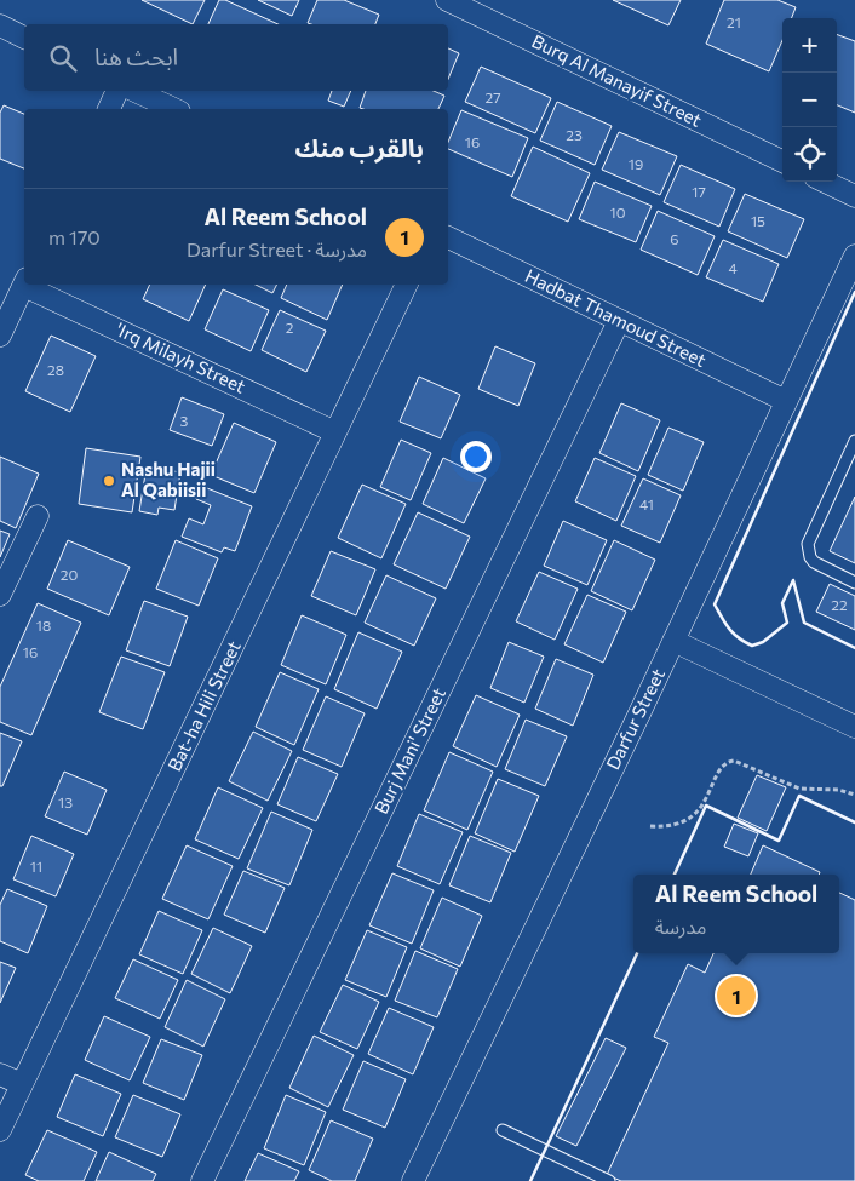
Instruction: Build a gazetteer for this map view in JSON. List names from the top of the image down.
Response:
{
  "streets": {
    "street": [
      "Burq Al Manayif Street",
      "Hadbat Thamoud Street",
      "'Irq Milayh Street",
      "Bat-ha Hili Street",
      "Darfur Street",
      "Burj Mani' Street"
    ]
  },
  "crossings": [
    ["Hadbat Thamoud Street", "Darfur Street"],
    ["Hadbat Thamoud Street", "Burj Mani' Street"],
    ["'Irq Milayh Street", "Bat-ha Hili Street"]
  ],
  "places": ["Nashu Hajii Al Qabiisii"],
  "house_numbers": [
    "21",
    "27",
    "23",
    "16",
    "19",
    "17",
    "10",
    "15",
    "6",
    "4",
    "2",
    "28",
    "3",
    "41",
    "20",
    "22",
    "18",
    "16",
    "13",
    "11"
  ],
  "page": {
    "map_buttons": ["+", "−"],
    "search": "ابحث هنا",
    "heading": "بالقرب منك",
    "list": [
      {
        "mark": "1",
        "name": "Al Reem School",
        "note": "مدرسة · Darfur Street",
        "value": "170 m"
      }
    ],
    "popup": ["Al Reem School", "مدرسة"],
    "pins": "1"
  }
}
